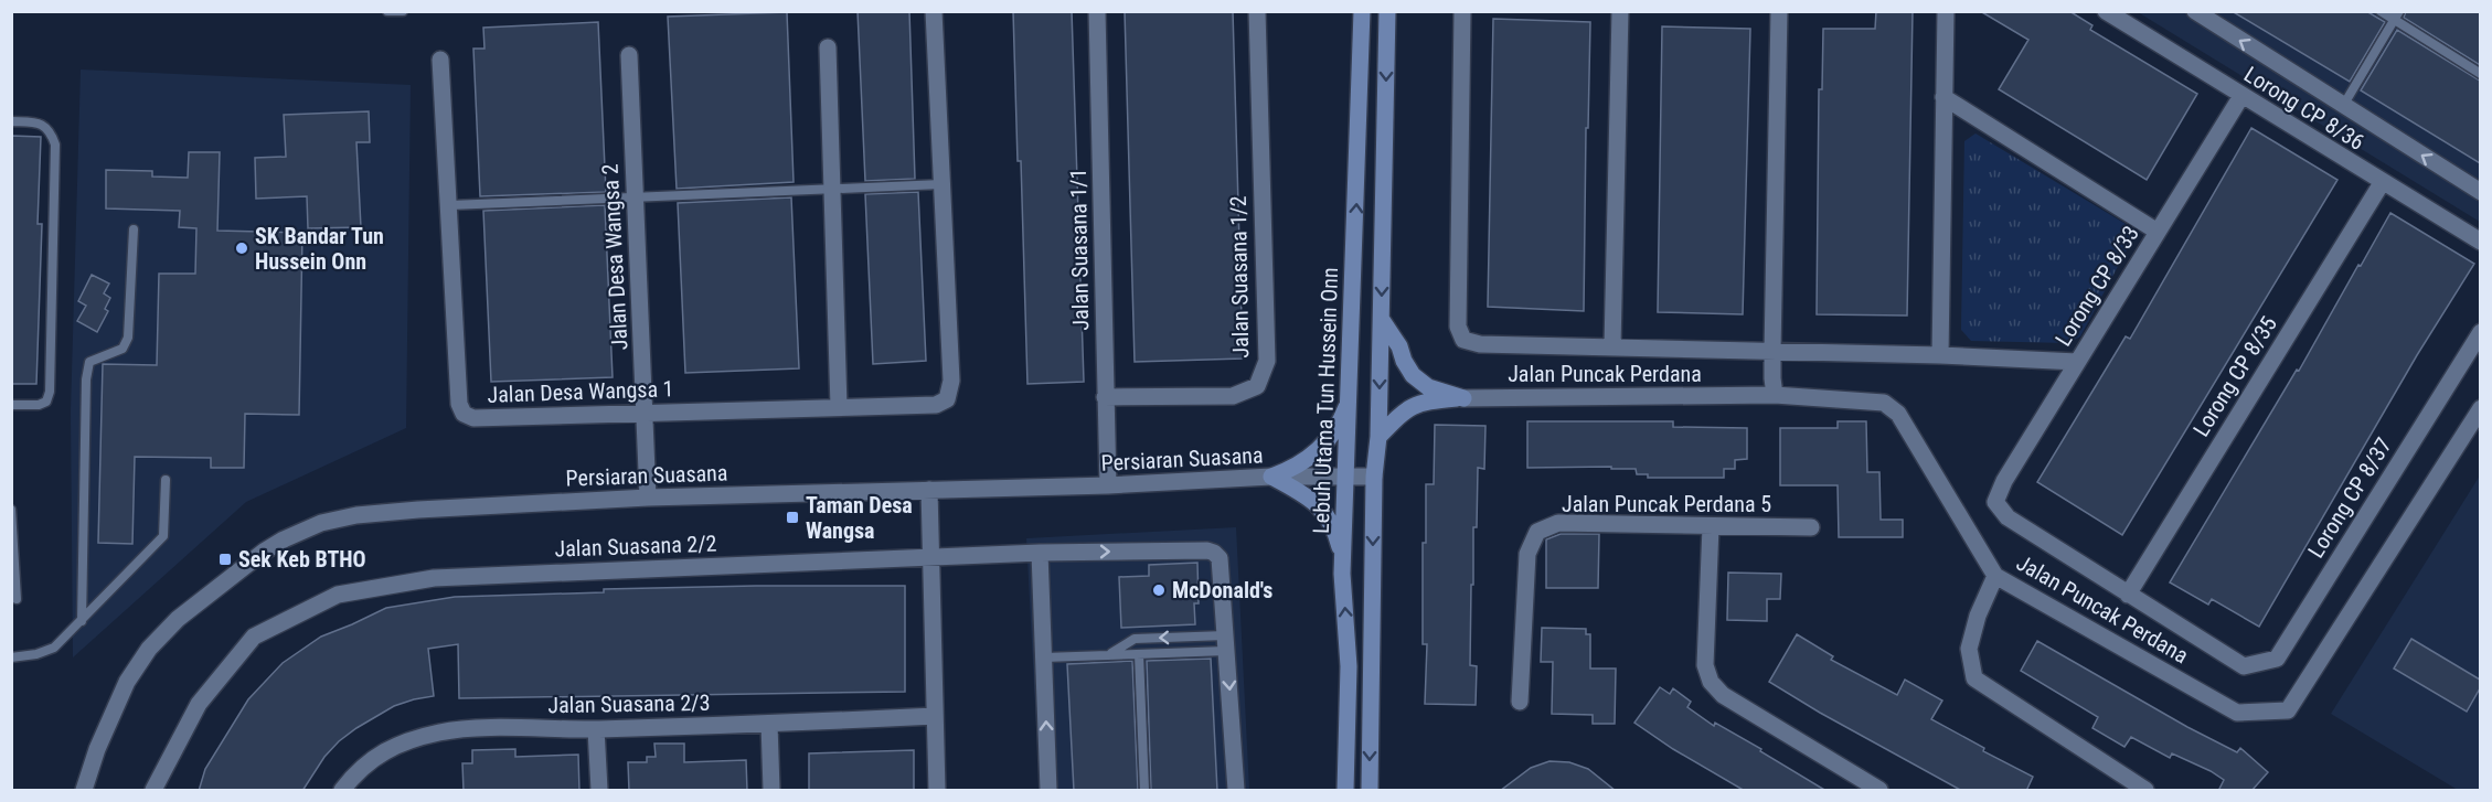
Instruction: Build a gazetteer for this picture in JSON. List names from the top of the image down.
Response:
{
  "streets": {
    "main road": ["Lebuh Utama Tun Hussein Onn"],
    "street": [
      "Lorong CP 8/36",
      "Jalan Suasana 1/1",
      "Jalan Desa Wangsa 2",
      "Jalan Suasana 1/2",
      "Lorong CP 8/33",
      "Jalan Puncak Perdana",
      "Lorong CP 8/35",
      "Jalan Desa Wangsa 1",
      "Persiaran Suasana",
      "Lorong CP 8/37",
      "Jalan Puncak Perdana 5",
      "Jalan Suasana 2/2",
      "Jalan Suasana 2/3"
    ]
  },
  "crossings": [
    ["Lorong CP 8/36", "Lorong CP 8/33"],
    ["Lorong CP 8/36", "Lorong CP 8/35"],
    ["Jalan Suasana 1/1", "Jalan Suasana 1/2"],
    ["Jalan Suasana 1/1", "Persiaran Suasana"],
    ["Jalan Desa Wangsa 2", "Jalan Desa Wangsa 1"],
    ["Jalan Desa Wangsa 2", "Persiaran Suasana"],
    ["Lorong CP 8/33", "Lorong CP 8/35"],
    ["Lorong CP 8/33", "Lorong CP 8/37"],
    ["Lorong CP 8/35", "Lorong CP 8/37"],
    ["Lebuh Utama Tun Hussein Onn", "Persiaran Suasana"]
  ],
  "places": {
    "other": ["SK Bandar Tun Hussein Onn", "McDonald's"],
    "transit": ["Taman Desa Wangsa", "Sek Keb BTHO"]
  }
}
